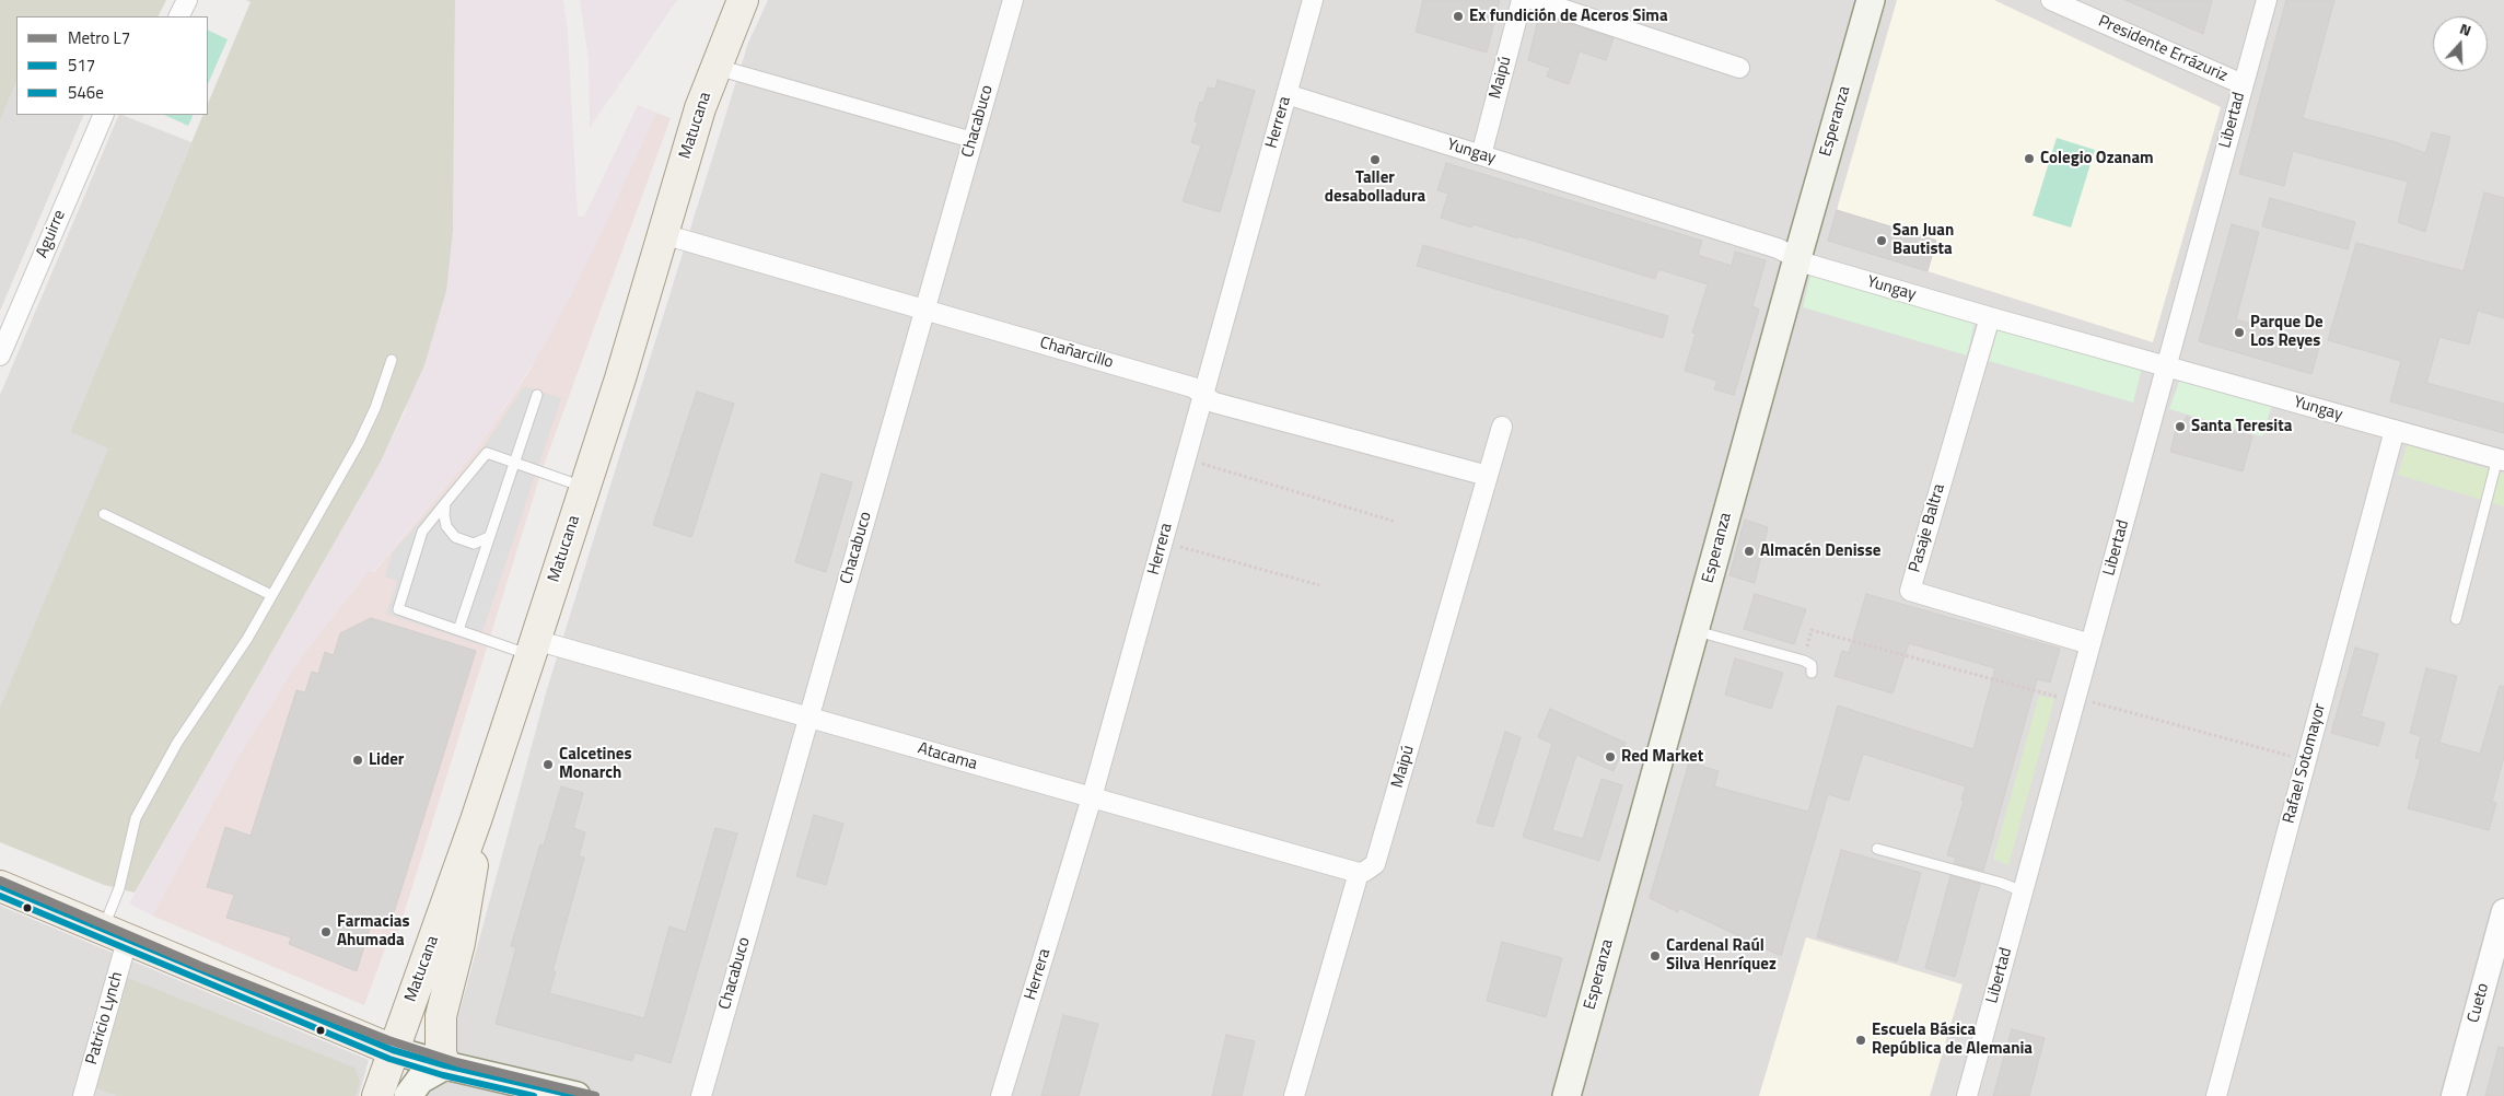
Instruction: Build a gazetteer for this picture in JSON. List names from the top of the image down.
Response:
{
  "streets": {
    "main road": ["Esperanza", "Matucana"],
    "street": [
      "Presidente Errázuriz",
      "Maipú",
      "Libertad",
      "Chacabuco",
      "Herrera",
      "Yungay",
      "Aguirre",
      "Chañarcillo",
      "Pasaje Baltra",
      "Atacama",
      "Rafael Sotomayor",
      "Cueto",
      "Patricio Lynch"
    ]
  },
  "crossings": [
    ["Presidente Errázuriz", "Libertad"],
    ["Maipú", "Yungay"],
    ["Maipú", "Chañarcillo"],
    ["Maipú", "Atacama"],
    ["Libertad", "Yungay"],
    ["Libertad", "Pasaje Baltra"],
    ["Chacabuco", "Chañarcillo"],
    ["Chacabuco", "Atacama"],
    ["Esperanza", "Yungay"],
    ["Herrera", "Yungay"],
    ["Herrera", "Chañarcillo"],
    ["Herrera", "Atacama"],
    ["Matucana", "Chañarcillo"],
    ["Matucana", "Atacama"],
    ["Yungay", "Pasaje Baltra"],
    ["Yungay", "Rafael Sotomayor"]
  ],
  "places": [
    "Ex fundición de Aceros Sima",
    "Colegio Ozanam",
    "Taller desabolladura",
    "San Juan Bautista",
    "Parque De Los Reyes",
    "Santa Teresita",
    "Almacén Denisse",
    "Red Market",
    "Lider",
    "Calcetines Monarch",
    "Farmacias Ahumada",
    "Cardenal Raúl Silva Henríquez",
    "Escuela Básica República de Alemania"
  ],
  "lines": ["metro line L7", "transit line 517", "transit line 546e"],
  "legend": ["Metro L7", "517", "546e"],
  "north": "top"
}
